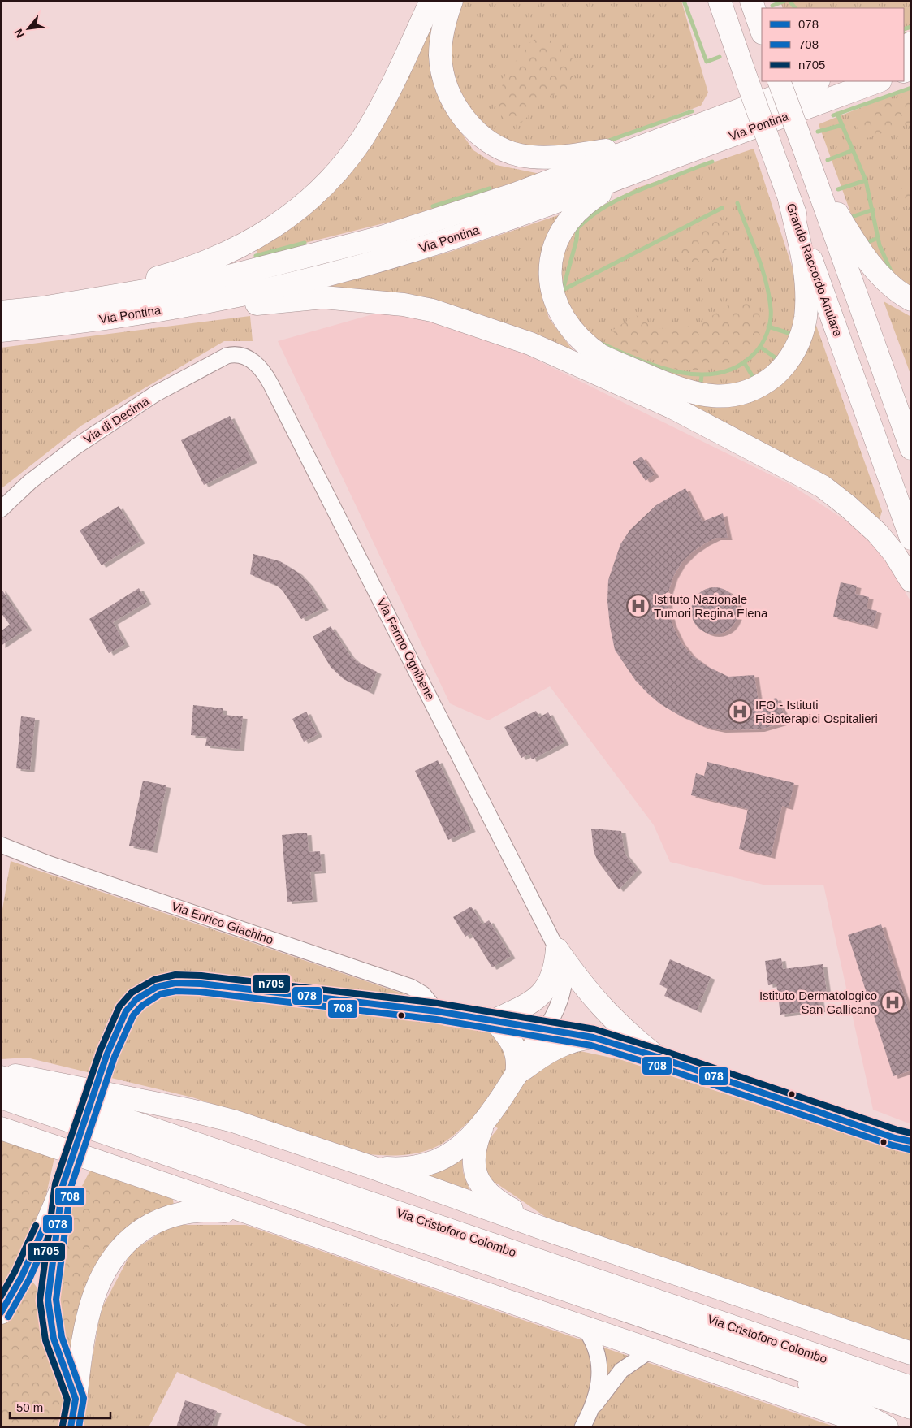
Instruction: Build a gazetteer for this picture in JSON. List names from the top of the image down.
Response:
{
  "streets": {
    "main road": ["Via Pontina", "Grande Raccordo Anulare", "Via Cristoforo Colombo"],
    "street": ["Via di Decima", "Via Fermo Ognibene", "Via Enrico Giachino"]
  },
  "crossings": [
    ["Via di Decima", "Via Fermo Ognibene"]
  ],
  "places": {
    "hospital": ["Istituto Nazionale Tumori Regina Elena", "IFO - Istituti Fisioterapici Ospitalieri", "Istituto Dermatologico San Gallicano"]
  },
  "lines": ["transit line n705", "transit line 078", "transit line 708"],
  "legend": ["078", "708", "n705"],
  "scale_bar": "50 m",
  "north": "bottom left"
}
